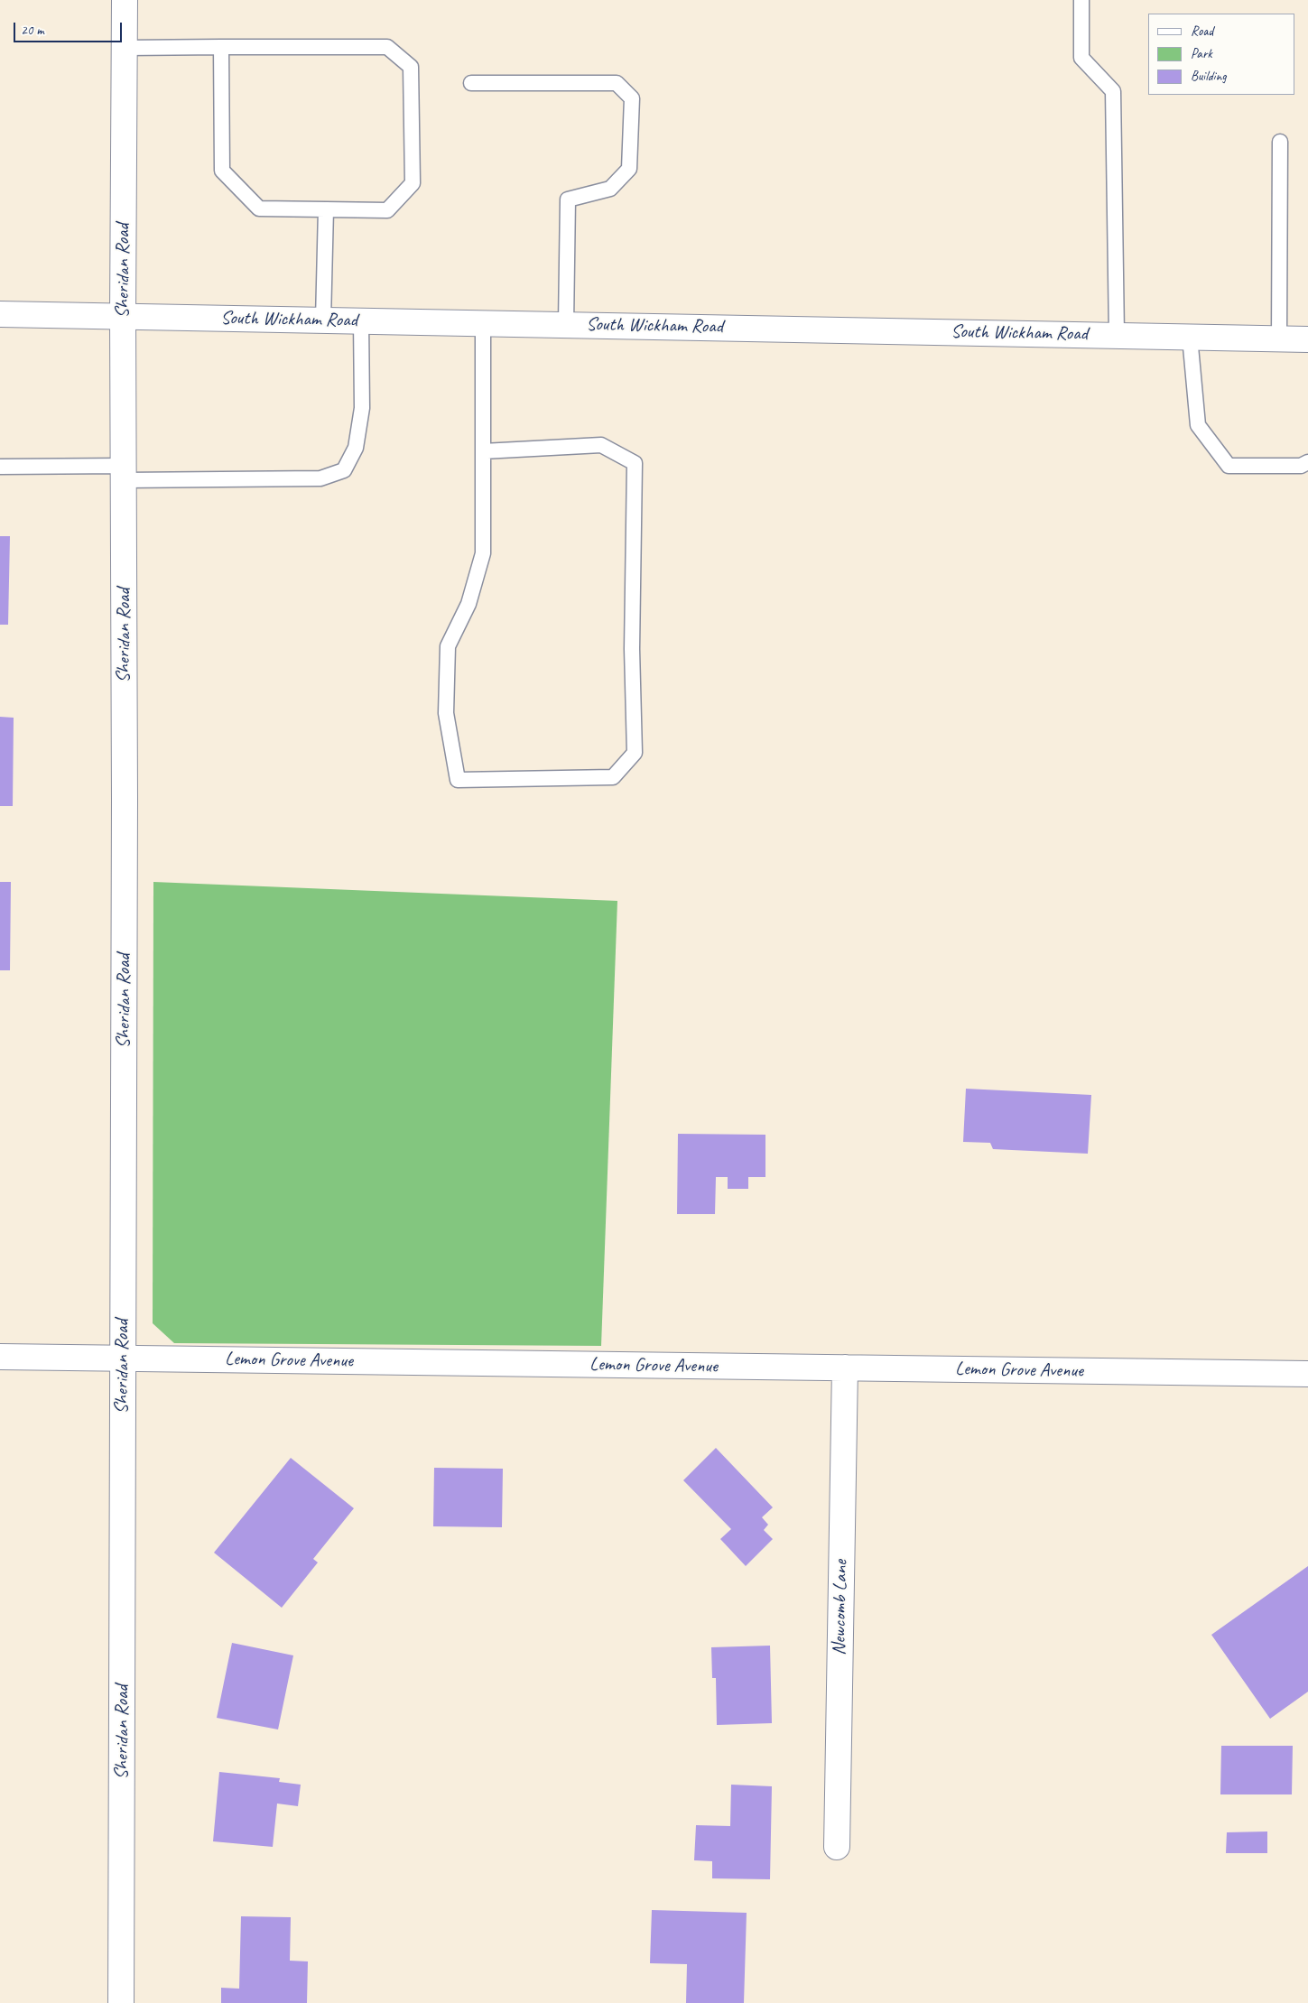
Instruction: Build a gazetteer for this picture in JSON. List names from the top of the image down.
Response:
{
  "streets": {
    "street": [
      "Sheridan Road",
      "South Wickham Road",
      "Lemon Grove Avenue",
      "Newcomb Lane"
    ]
  },
  "crossings": [
    ["Sheridan Road", "South Wickham Road"],
    ["Sheridan Road", "Lemon Grove Avenue"],
    ["Lemon Grove Avenue", "Newcomb Lane"]
  ],
  "legend": ["Road", "Park", "Building"],
  "scale_bar": "20 m"
}
